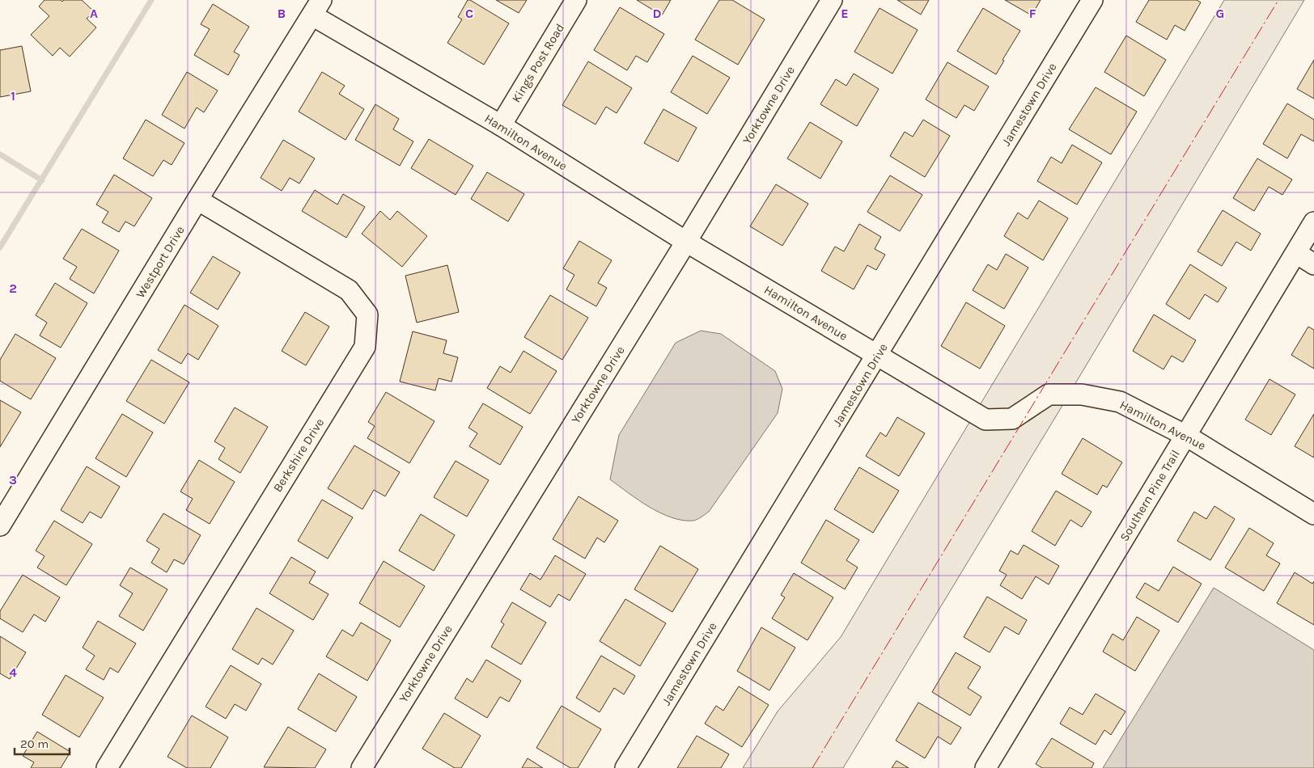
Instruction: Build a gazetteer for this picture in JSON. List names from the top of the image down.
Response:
{
  "streets": {
    "street": [
      "Kings Post Road",
      "Jamestown Drive",
      "Yorktowne Drive",
      "Hamilton Avenue",
      "Westport Drive",
      "Berkshire Drive",
      "Southern Pine Trail"
    ]
  },
  "crossings": [
    ["Kings Post Road", "Hamilton Avenue"],
    ["Jamestown Drive", "Hamilton Avenue"],
    ["Yorktowne Drive", "Hamilton Avenue"],
    ["Hamilton Avenue", "Westport Drive"],
    ["Hamilton Avenue", "Southern Pine Trail"],
    ["Westport Drive", "Berkshire Drive"]
  ],
  "scale_bar": "20 m",
  "grid": {
    "columns": [
      "A",
      "B",
      "C",
      "D",
      "E",
      "F",
      "G"
    ],
    "rows": [
      "1",
      "2",
      "3",
      "4"
    ]
  }
}
